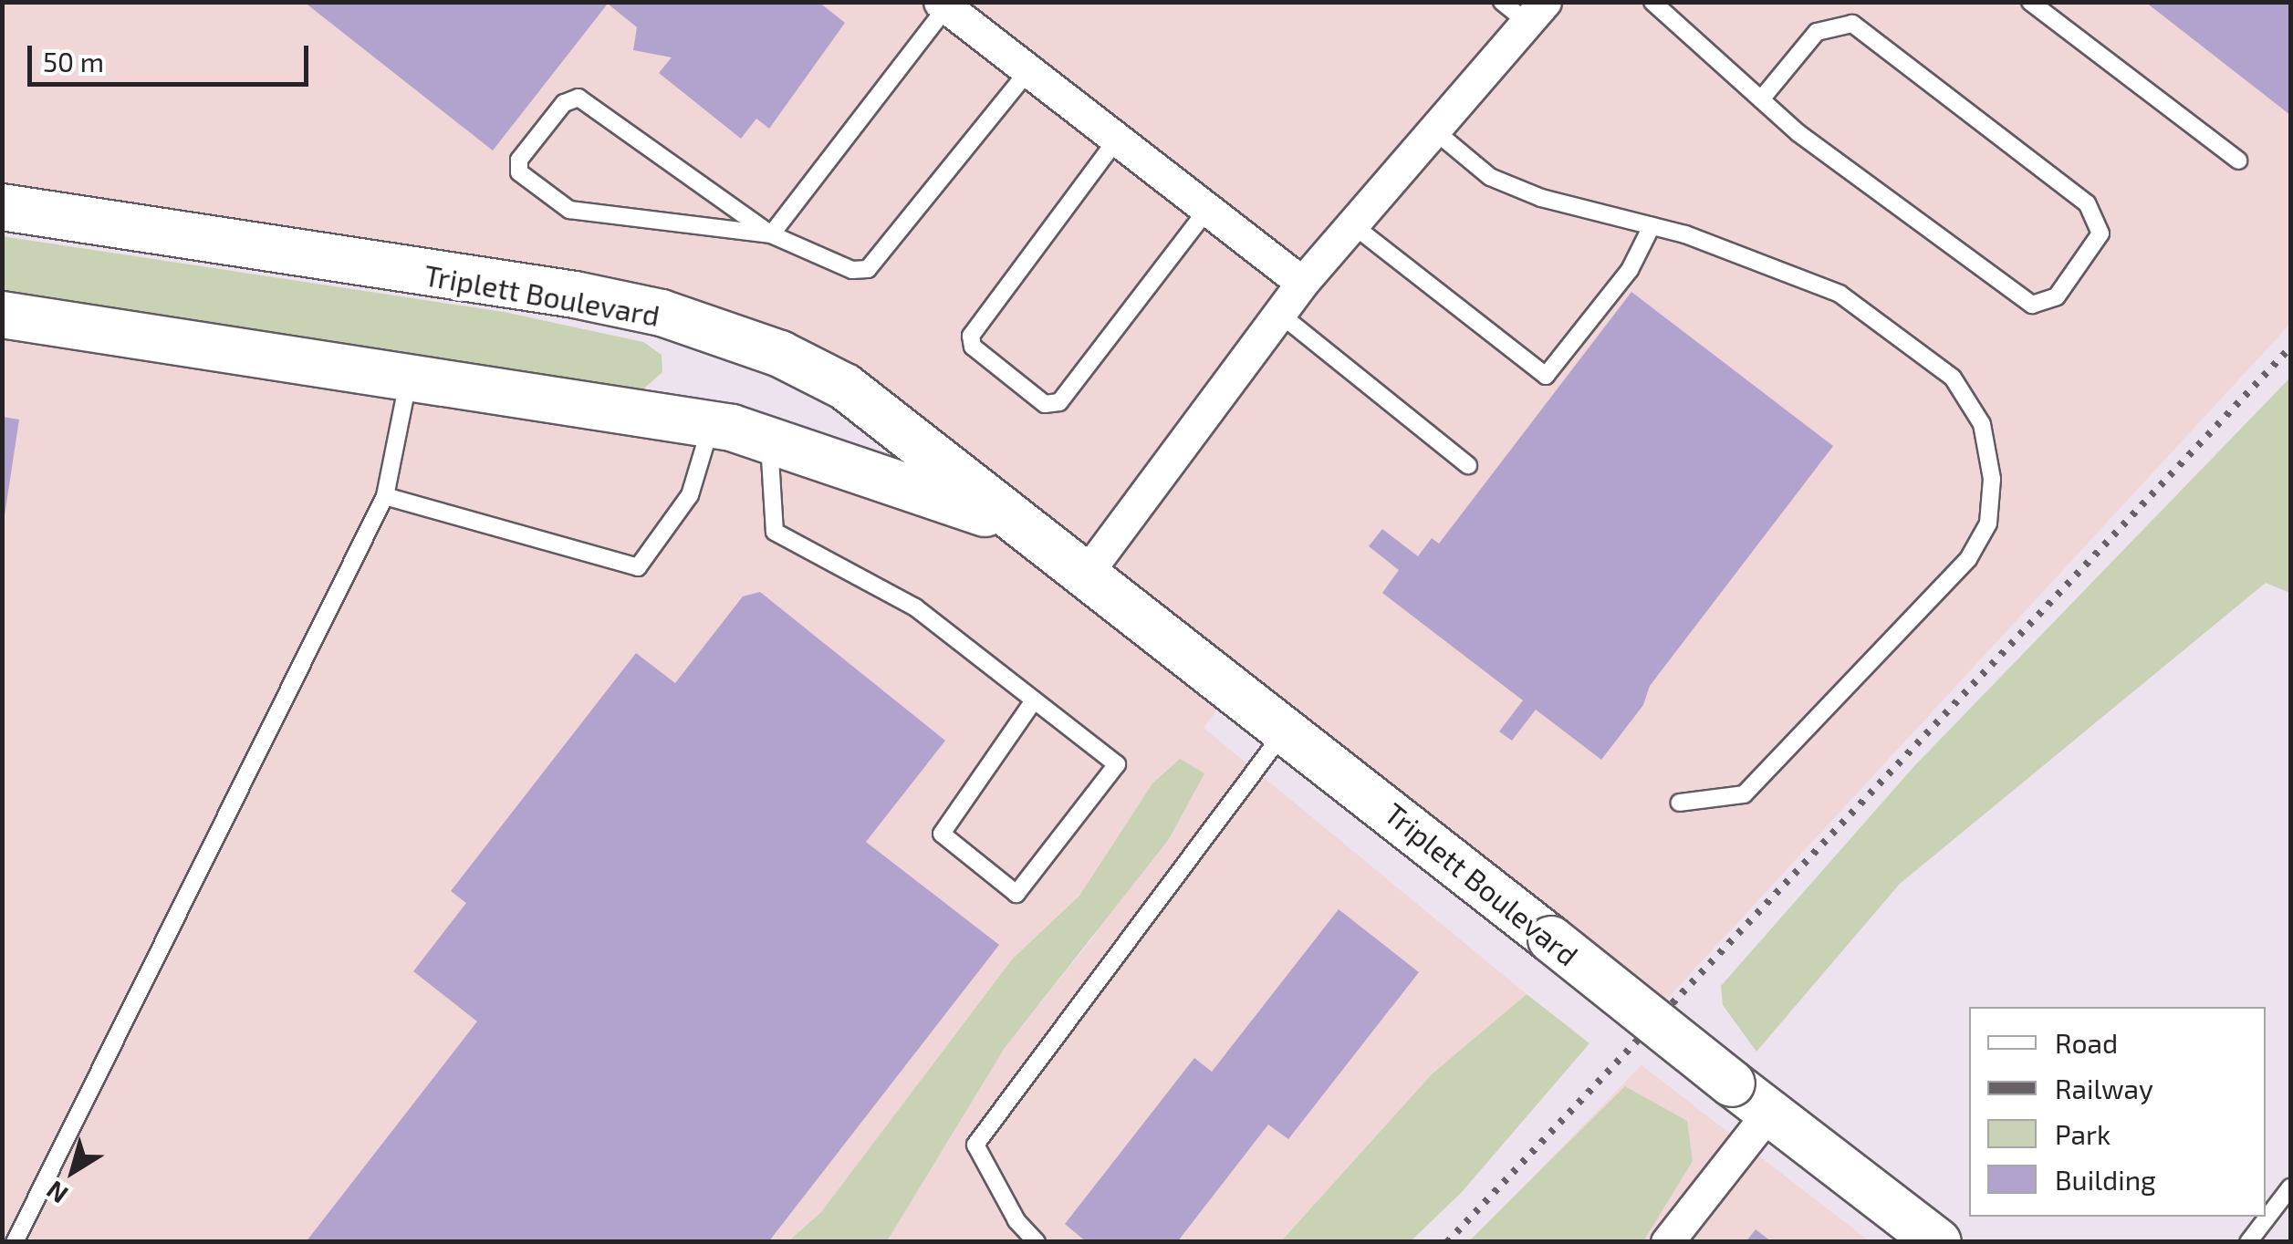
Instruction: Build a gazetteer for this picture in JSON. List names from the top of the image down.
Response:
{
  "streets": {
    "main road": ["Triplett Boulevard"]
  },
  "legend": [
    "Road",
    "Railway",
    "Park",
    "Building"
  ],
  "scale_bar": "50 m",
  "north": "bottom left"
}
